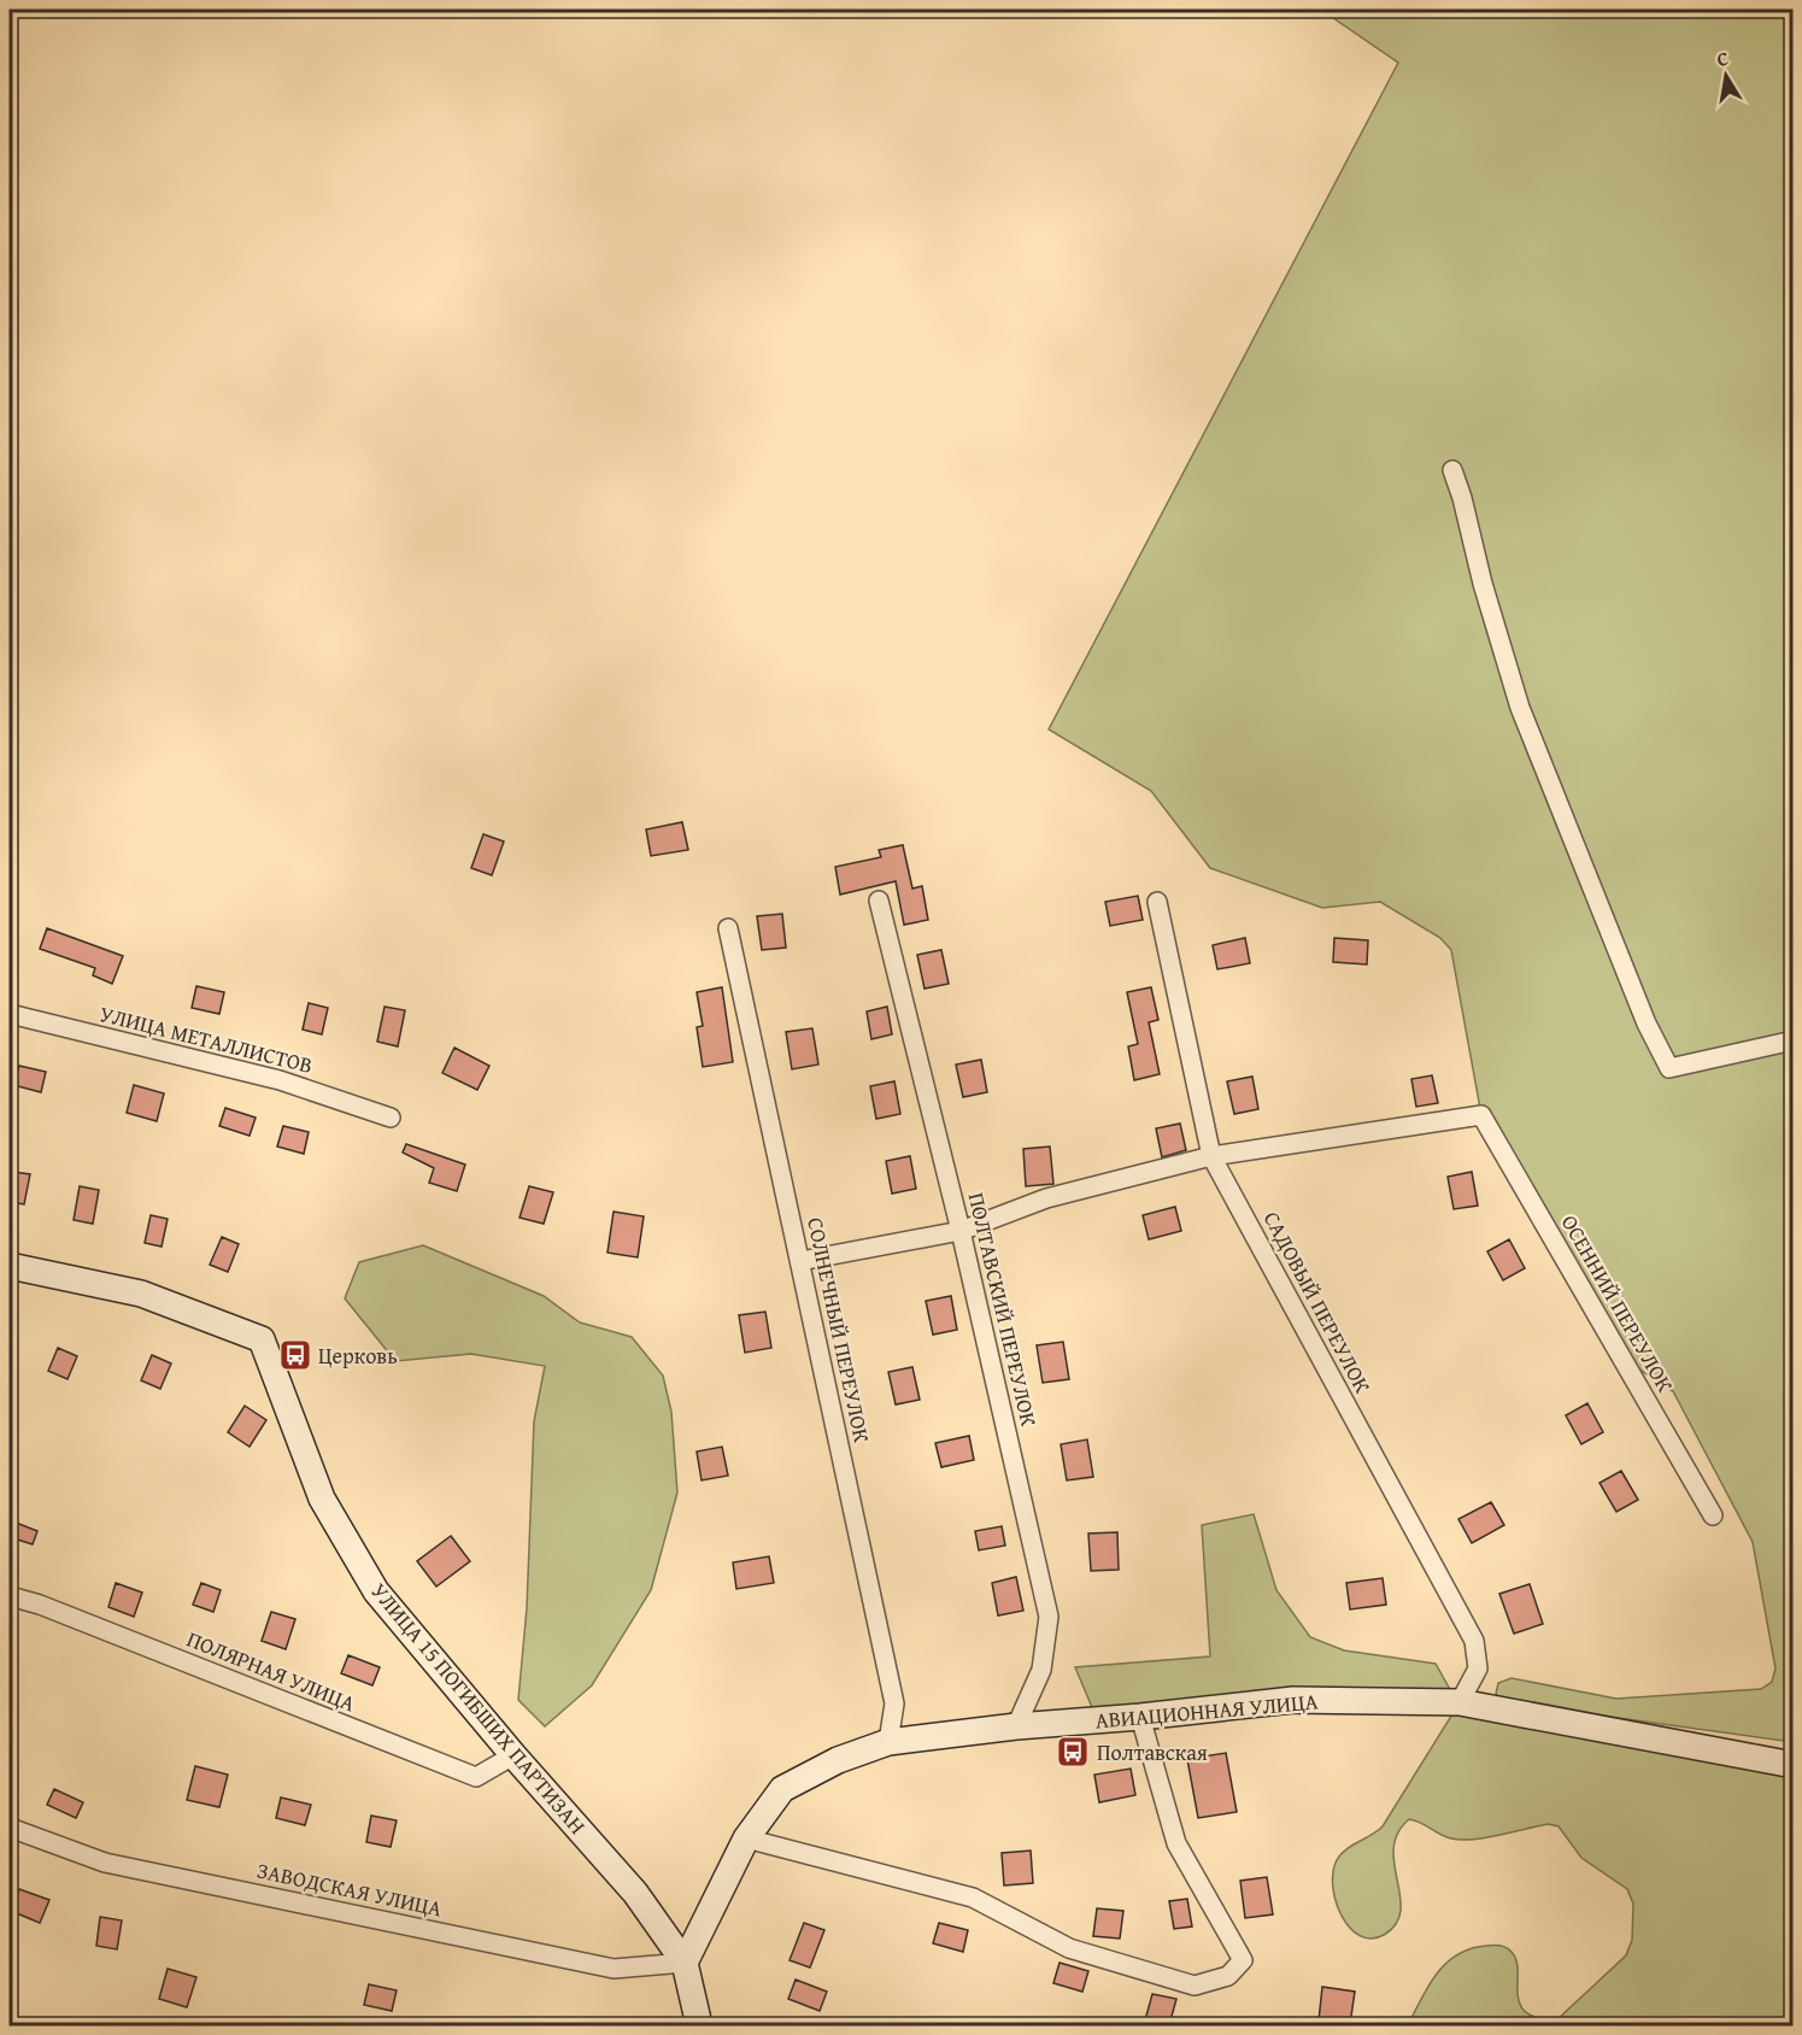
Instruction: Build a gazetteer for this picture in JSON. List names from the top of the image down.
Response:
{
  "streets": {
    "street": [
      "УЛИЦА МЕТАЛЛИСТОВ",
      "САДОВЫЙ ПЕРЕУЛОК",
      "ОСЕННИЙ ПЕРЕУЛОК",
      "ПОЛТАВСКИЙ ПЕРЕУЛОК",
      "СОЛНЕЧНЫЙ ПЕРЕУЛОК",
      "ПОЛЯРНАЯ УЛИЦА",
      "УЛИЦА 15 ПОГИБШИХ ПАРТИЗАН",
      "АВИАЦИОННАЯ УЛИЦА",
      "ЗАВОДСКАЯ УЛИЦА"
    ]
  },
  "crossings": [
    ["САДОВЫЙ ПЕРЕУЛОК", "ОСЕННИЙ ПЕРЕУЛОК"],
    ["САДОВЫЙ ПЕРЕУЛОК", "АВИАЦИОННАЯ УЛИЦА"],
    ["ПОЛТАВСКИЙ ПЕРЕУЛОК", "АВИАЦИОННАЯ УЛИЦА"],
    ["СОЛНЕЧНЫЙ ПЕРЕУЛОК", "АВИАЦИОННАЯ УЛИЦА"],
    ["ПОЛЯРНАЯ УЛИЦА", "УЛИЦА 15 ПОГИБШИХ ПАРТИЗАН"],
    ["УЛИЦА 15 ПОГИБШИХ ПАРТИЗАН", "АВИАЦИОННАЯ УЛИЦА"],
    ["УЛИЦА 15 ПОГИБШИХ ПАРТИЗАН", "ЗАВОДСКАЯ УЛИЦА"],
    ["АВИАЦИОННАЯ УЛИЦА", "ЗАВОДСКАЯ УЛИЦА"]
  ],
  "places": {
    "bus stop": ["Церковь", "Полтавская"]
  },
  "north": "top"
}
